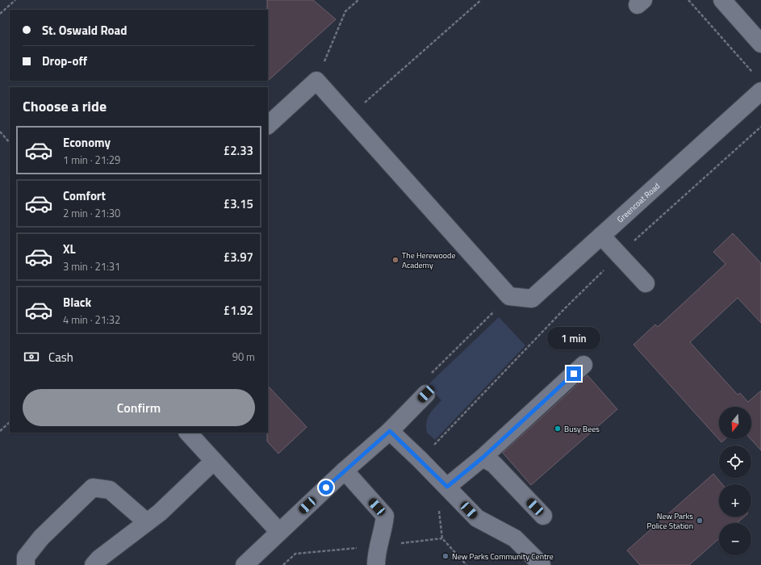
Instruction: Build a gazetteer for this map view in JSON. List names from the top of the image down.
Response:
{
  "streets": {
    "street": ["Greencoat Road"]
  },
  "places": [
    "The Herewoode Academy",
    "Busy Bees",
    "New Parks Police Station",
    "New Parks Community Centre"
  ],
  "north": "bottom",
  "page": {
    "banner": ["St. Oswald Road", "Drop-off"],
    "heading": "Choose a ride",
    "list": [
      {
        "name": "Economy",
        "note": "1 min · 21:29",
        "value": "£2.33"
      },
      {
        "name": "Comfort",
        "note": "2 min · 21:30",
        "value": "£3.15"
      },
      {
        "name": "XL",
        "note": "3 min · 21:31",
        "value": "£3.97"
      },
      {
        "name": "Black",
        "note": "4 min · 21:32",
        "value": "£1.92"
      }
    ],
    "bubble": "1 min",
    "pay": ["Cash", "90 m"],
    "buttons": "Confirm",
    "map_buttons": ["+", "−"]
  }
}
